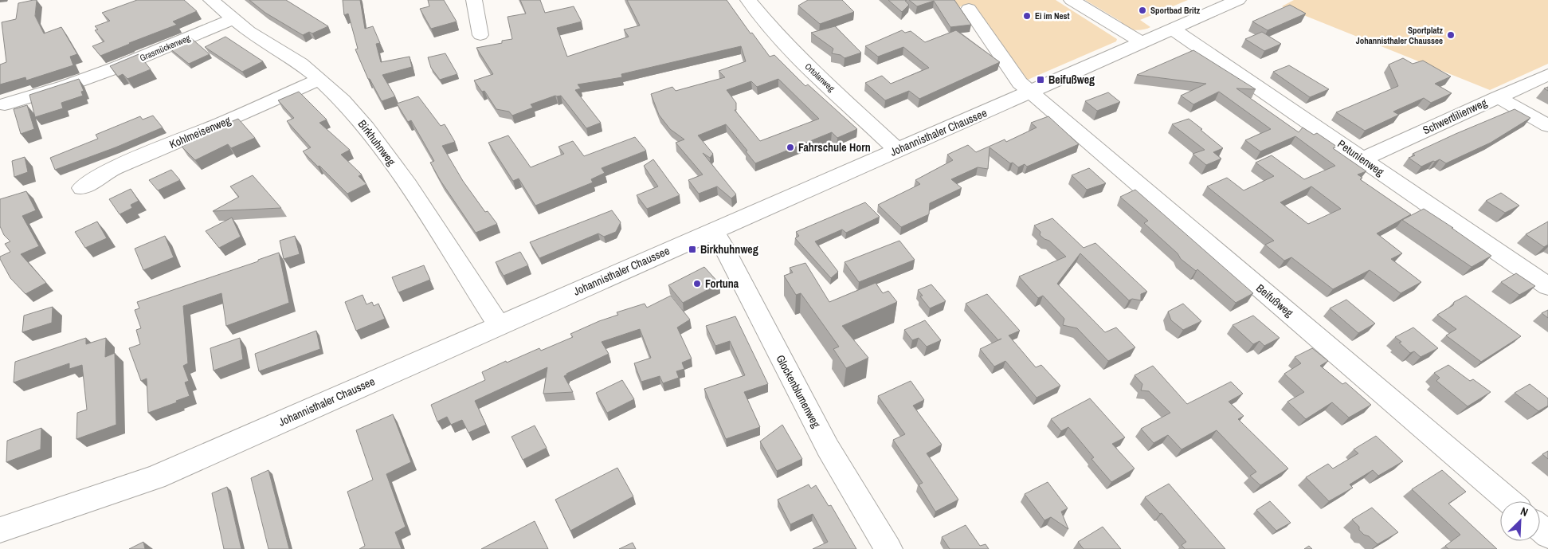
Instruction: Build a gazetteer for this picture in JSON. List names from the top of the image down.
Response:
{
  "streets": {
    "street": [
      "Grasmückenweg",
      "Ortolanweg",
      "Schwertlilienweg",
      "Kohlmeisenweg",
      "Johannisthaler Chaussee",
      "Birkhuhnweg",
      "Petunienweg",
      "Beifußweg",
      "Glockenblumenweg"
    ]
  },
  "crossings": [
    ["Grasmückenweg", "Birkhuhnweg"],
    ["Ortolanweg", "Johannisthaler Chaussee"],
    ["Schwertlilienweg", "Petunienweg"],
    ["Kohlmeisenweg", "Birkhuhnweg"],
    ["Johannisthaler Chaussee", "Birkhuhnweg"],
    ["Johannisthaler Chaussee", "Petunienweg"],
    ["Johannisthaler Chaussee", "Beifußweg"],
    ["Johannisthaler Chaussee", "Glockenblumenweg"]
  ],
  "places": {
    "other": [
      "Sportbad Britz",
      "Ei im Nest",
      "Sportplatz Johannisthaler Chaussee",
      "Fahrschule Horn",
      "Fortuna"
    ],
    "transit": ["Beifußweg", "Birkhuhnweg"]
  },
  "north": "top right"
}
